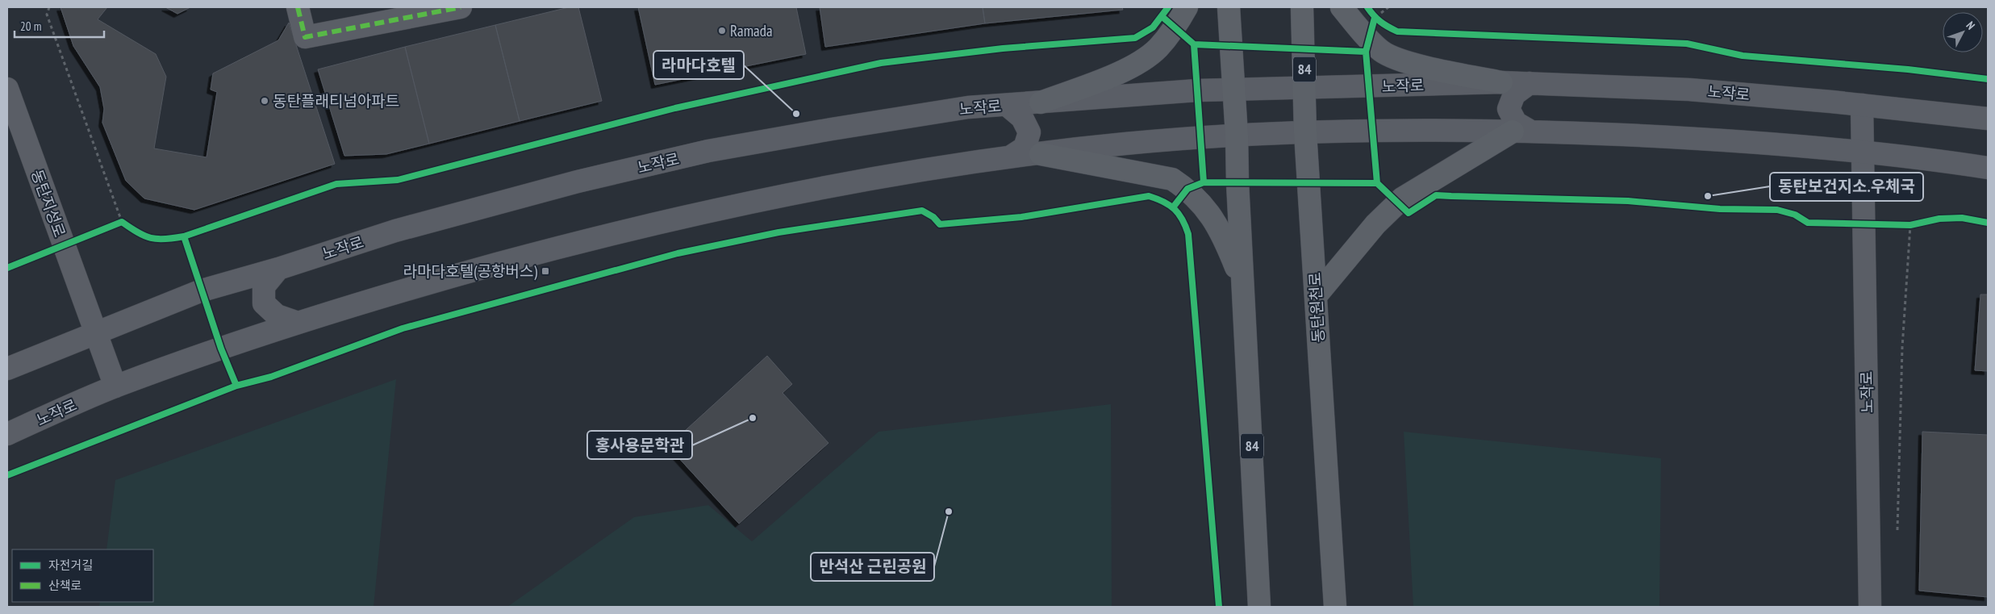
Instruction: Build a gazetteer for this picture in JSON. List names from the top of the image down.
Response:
{
  "streets": {
    "main road": ["84", "동탄원천로"],
    "street": ["노작로", "동탄지성로"]
  },
  "crossings": [
    ["84", "노작로"],
    ["노작로", "동탄지성로"],
    ["노작로", "동탄원천로"]
  ],
  "places": {
    "other": [
      "Ramada",
      "동탄플래티넘아파트",
      "라마다호텔",
      "동탄보건지소.우체국",
      "홍사용문학관",
      "반석산 근린공원"
    ],
    "transit": ["라마다호텔(공항버스)"]
  },
  "legend": ["자전거길", "산책로"],
  "scale_bar": "20 m",
  "north": "top right"
}
